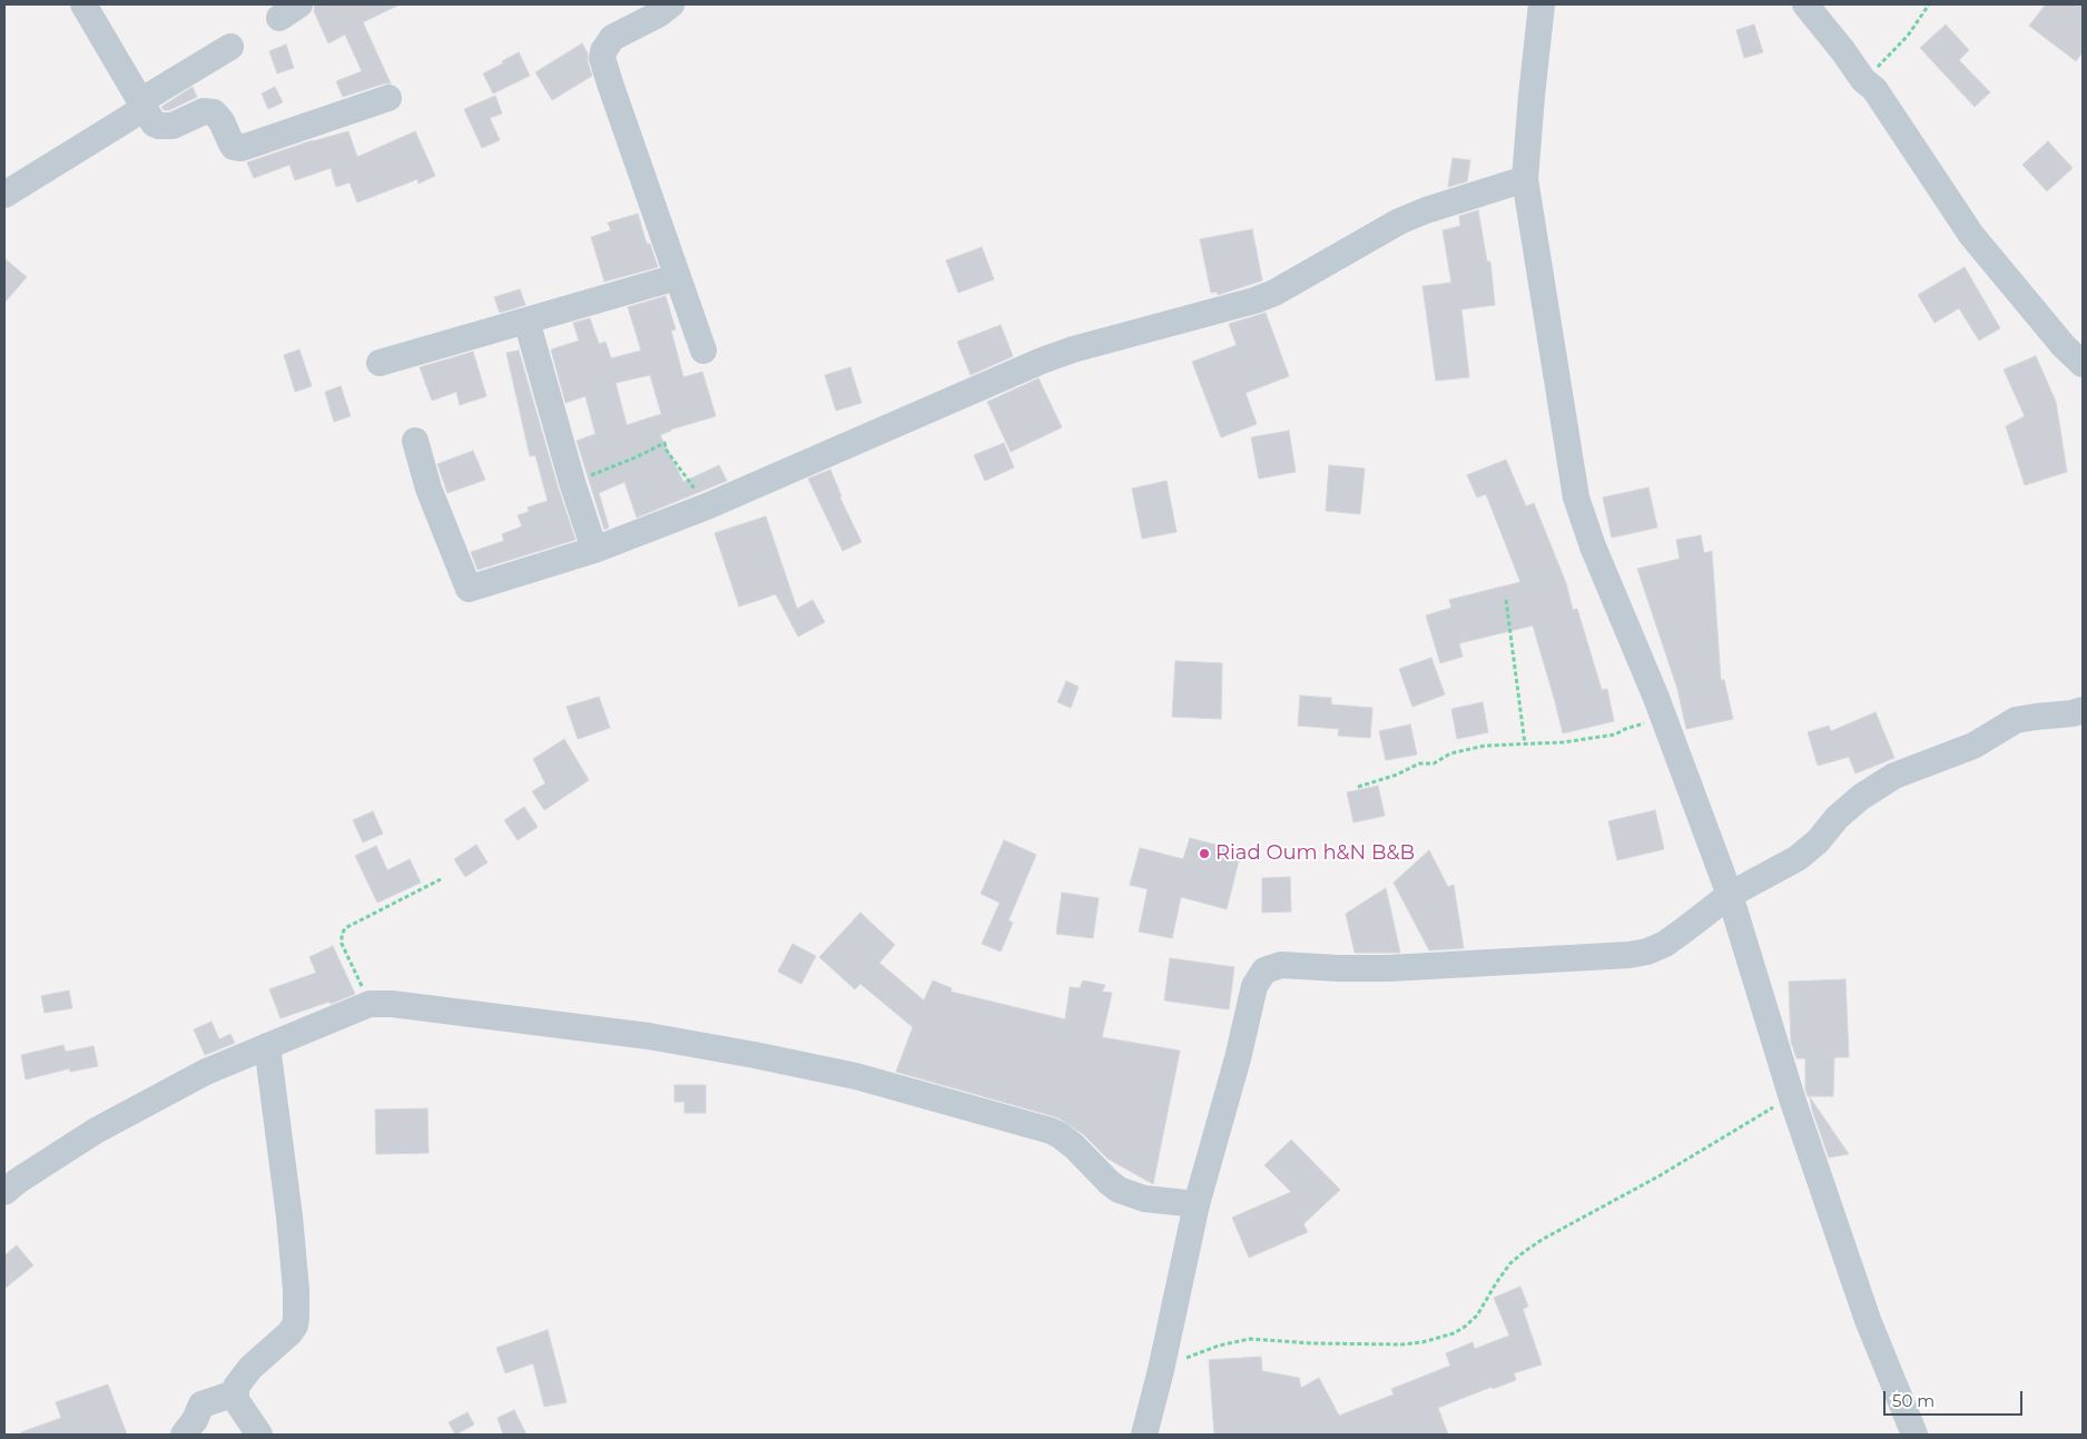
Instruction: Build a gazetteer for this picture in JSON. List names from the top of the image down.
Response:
{
  "places": ["Riad Oum h&N B&B"],
  "scale_bar": "50 m"
}
